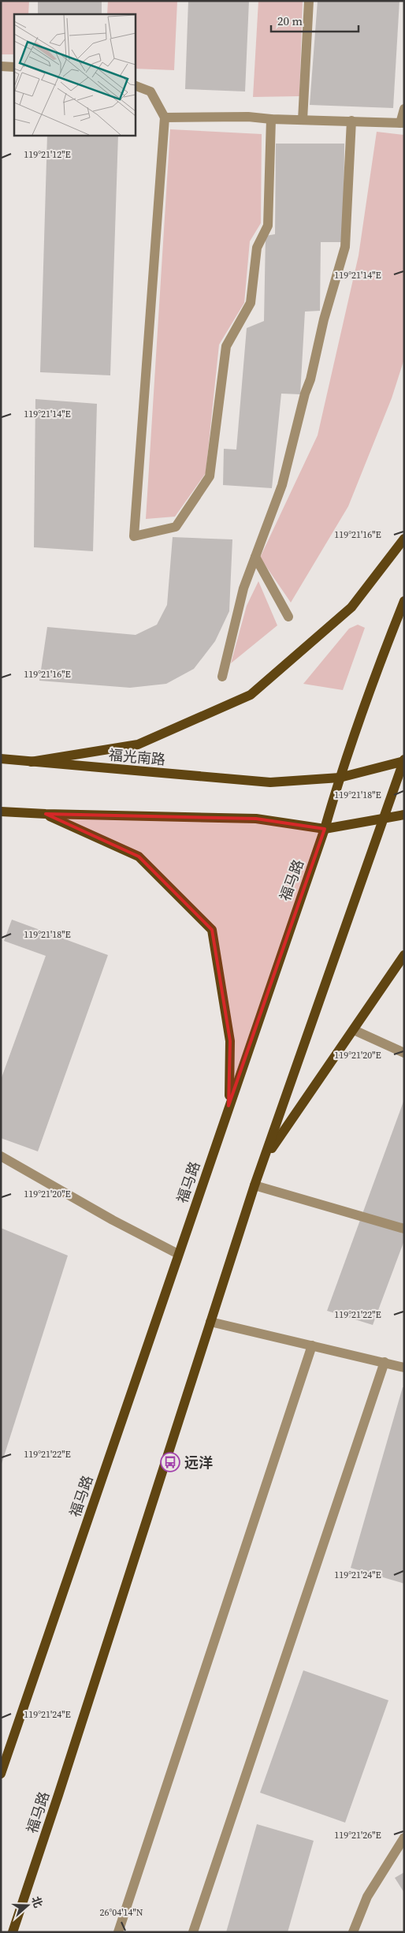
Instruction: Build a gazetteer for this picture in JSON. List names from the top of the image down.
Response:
{
  "streets": {
    "main road": ["福光南路", "福马路"]
  },
  "crossings": [
    ["福光南路", "福马路"]
  ],
  "places": {
    "bus stop": ["远洋"]
  },
  "scale_bar": "20 m",
  "north": "right",
  "coordinates": [
    "119°21'12\"E",
    "119°21'14\"E",
    "119°21'16\"E",
    "119°21'18\"E",
    "119°21'20\"E",
    "119°21'22\"E",
    "119°21'24\"E",
    "119°21'26\"E",
    "26°04'14\"N"
  ]
}
